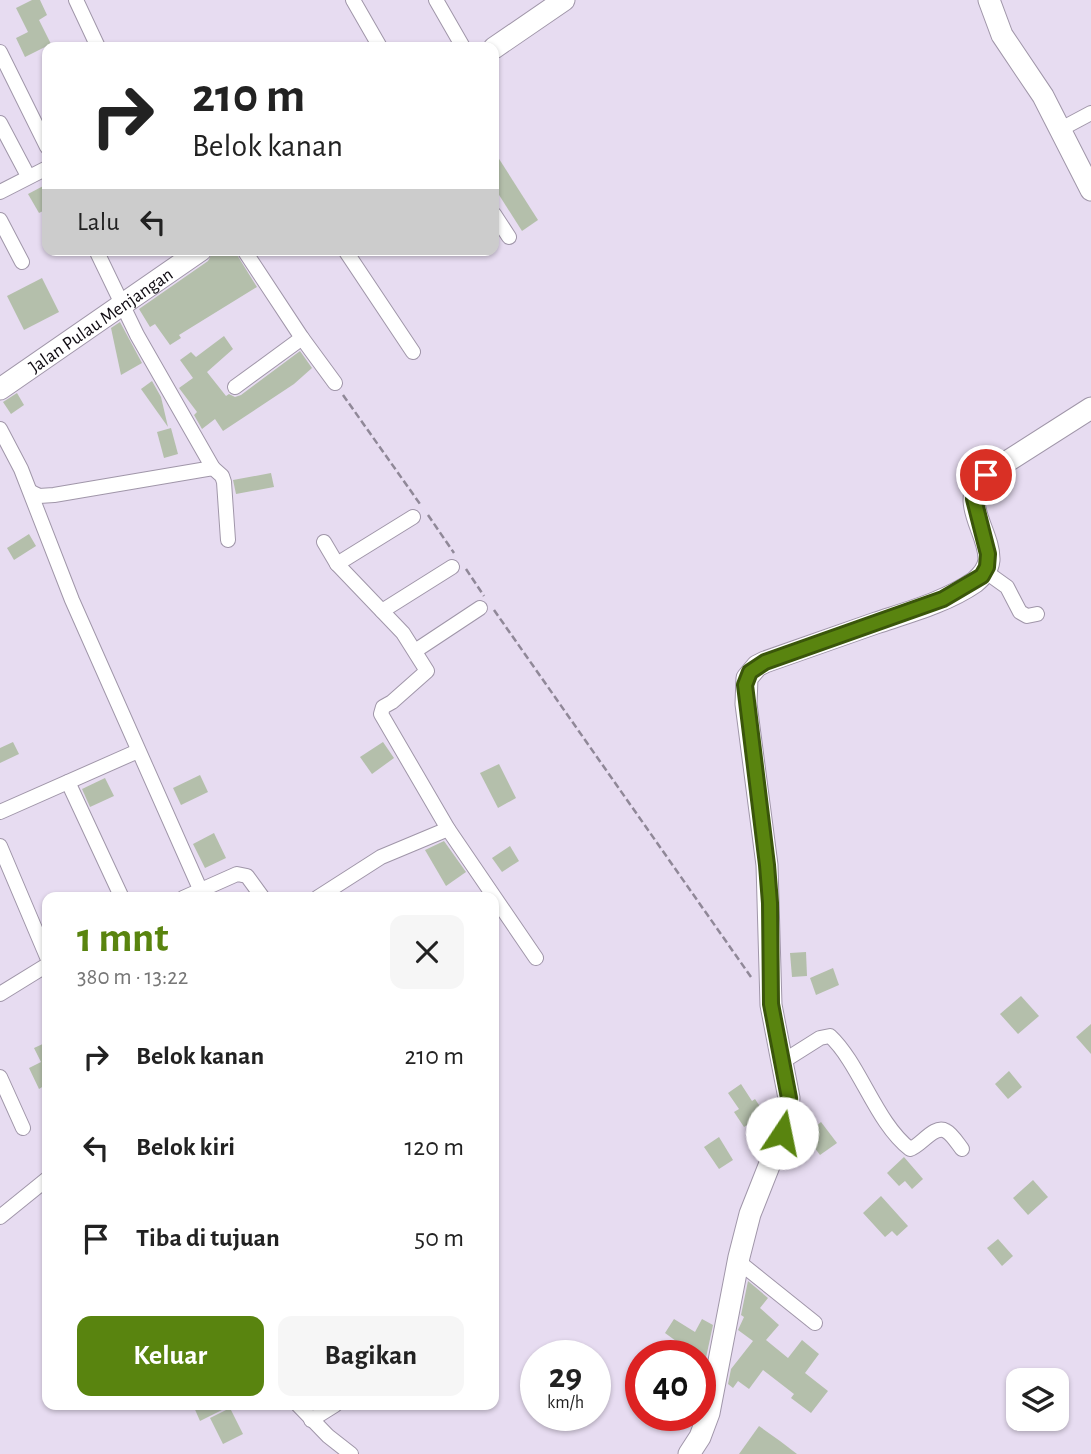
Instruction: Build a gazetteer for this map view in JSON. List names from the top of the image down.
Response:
{
  "streets": {
    "street": ["Jalan Pulau Menjangan"]
  },
  "page": {
    "turn": ["210 m", "Belok kanan"],
    "then": "Lalu",
    "heading": ["1 mnt", "380 m · 13:22"],
    "list": [
      {
        "name": "Belok kanan",
        "value": "210 m"
      },
      {
        "name": "Belok kiri",
        "value": "120 m"
      },
      {
        "name": "Tiba di tujuan",
        "value": "50 m"
      }
    ],
    "buttons": ["Keluar", "Bagikan"],
    "speed": "29 km/h",
    "limit": "40"
  }
}
